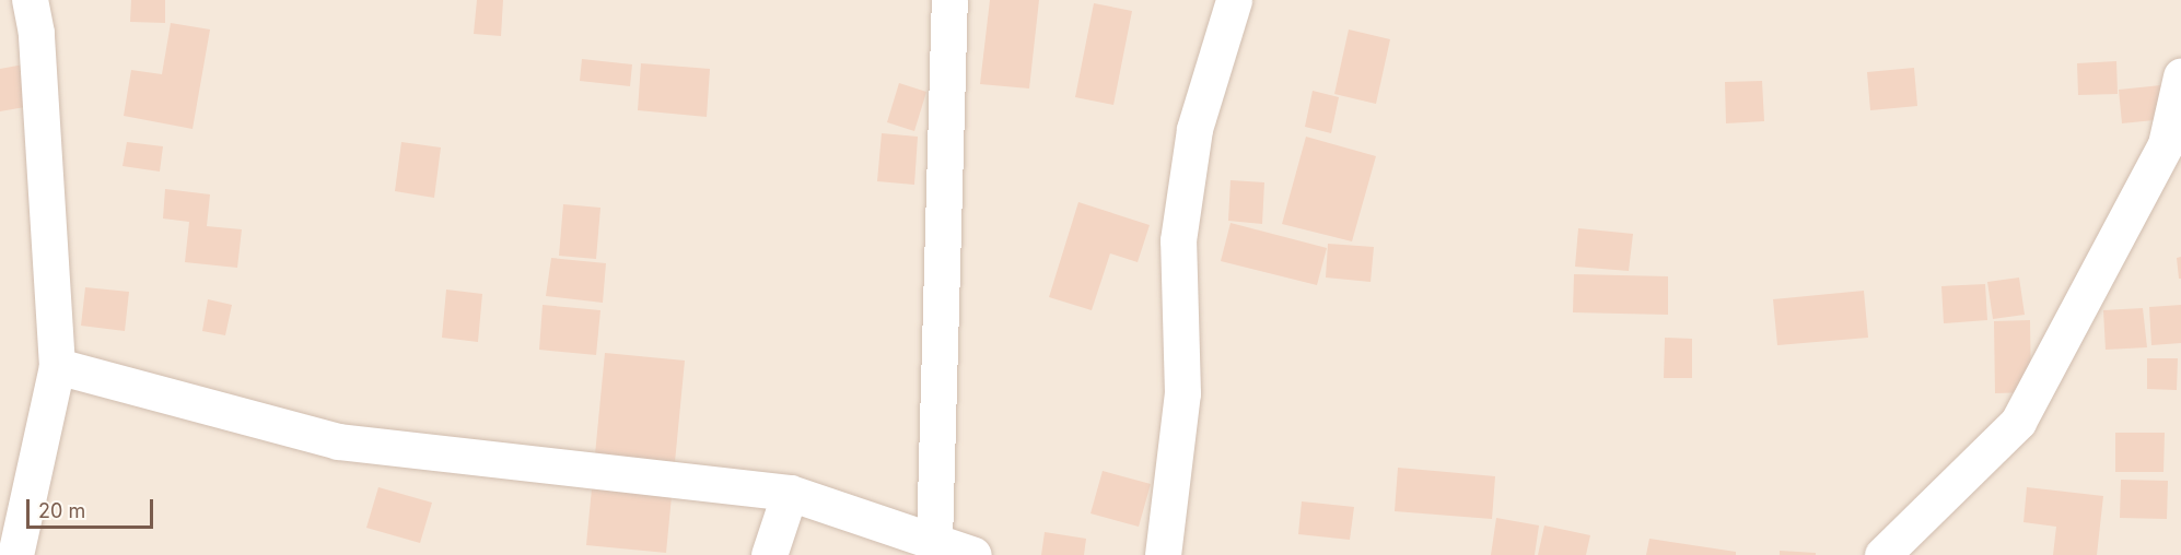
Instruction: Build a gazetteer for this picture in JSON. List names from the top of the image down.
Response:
{
  "scale_bar": "20 m"
}
